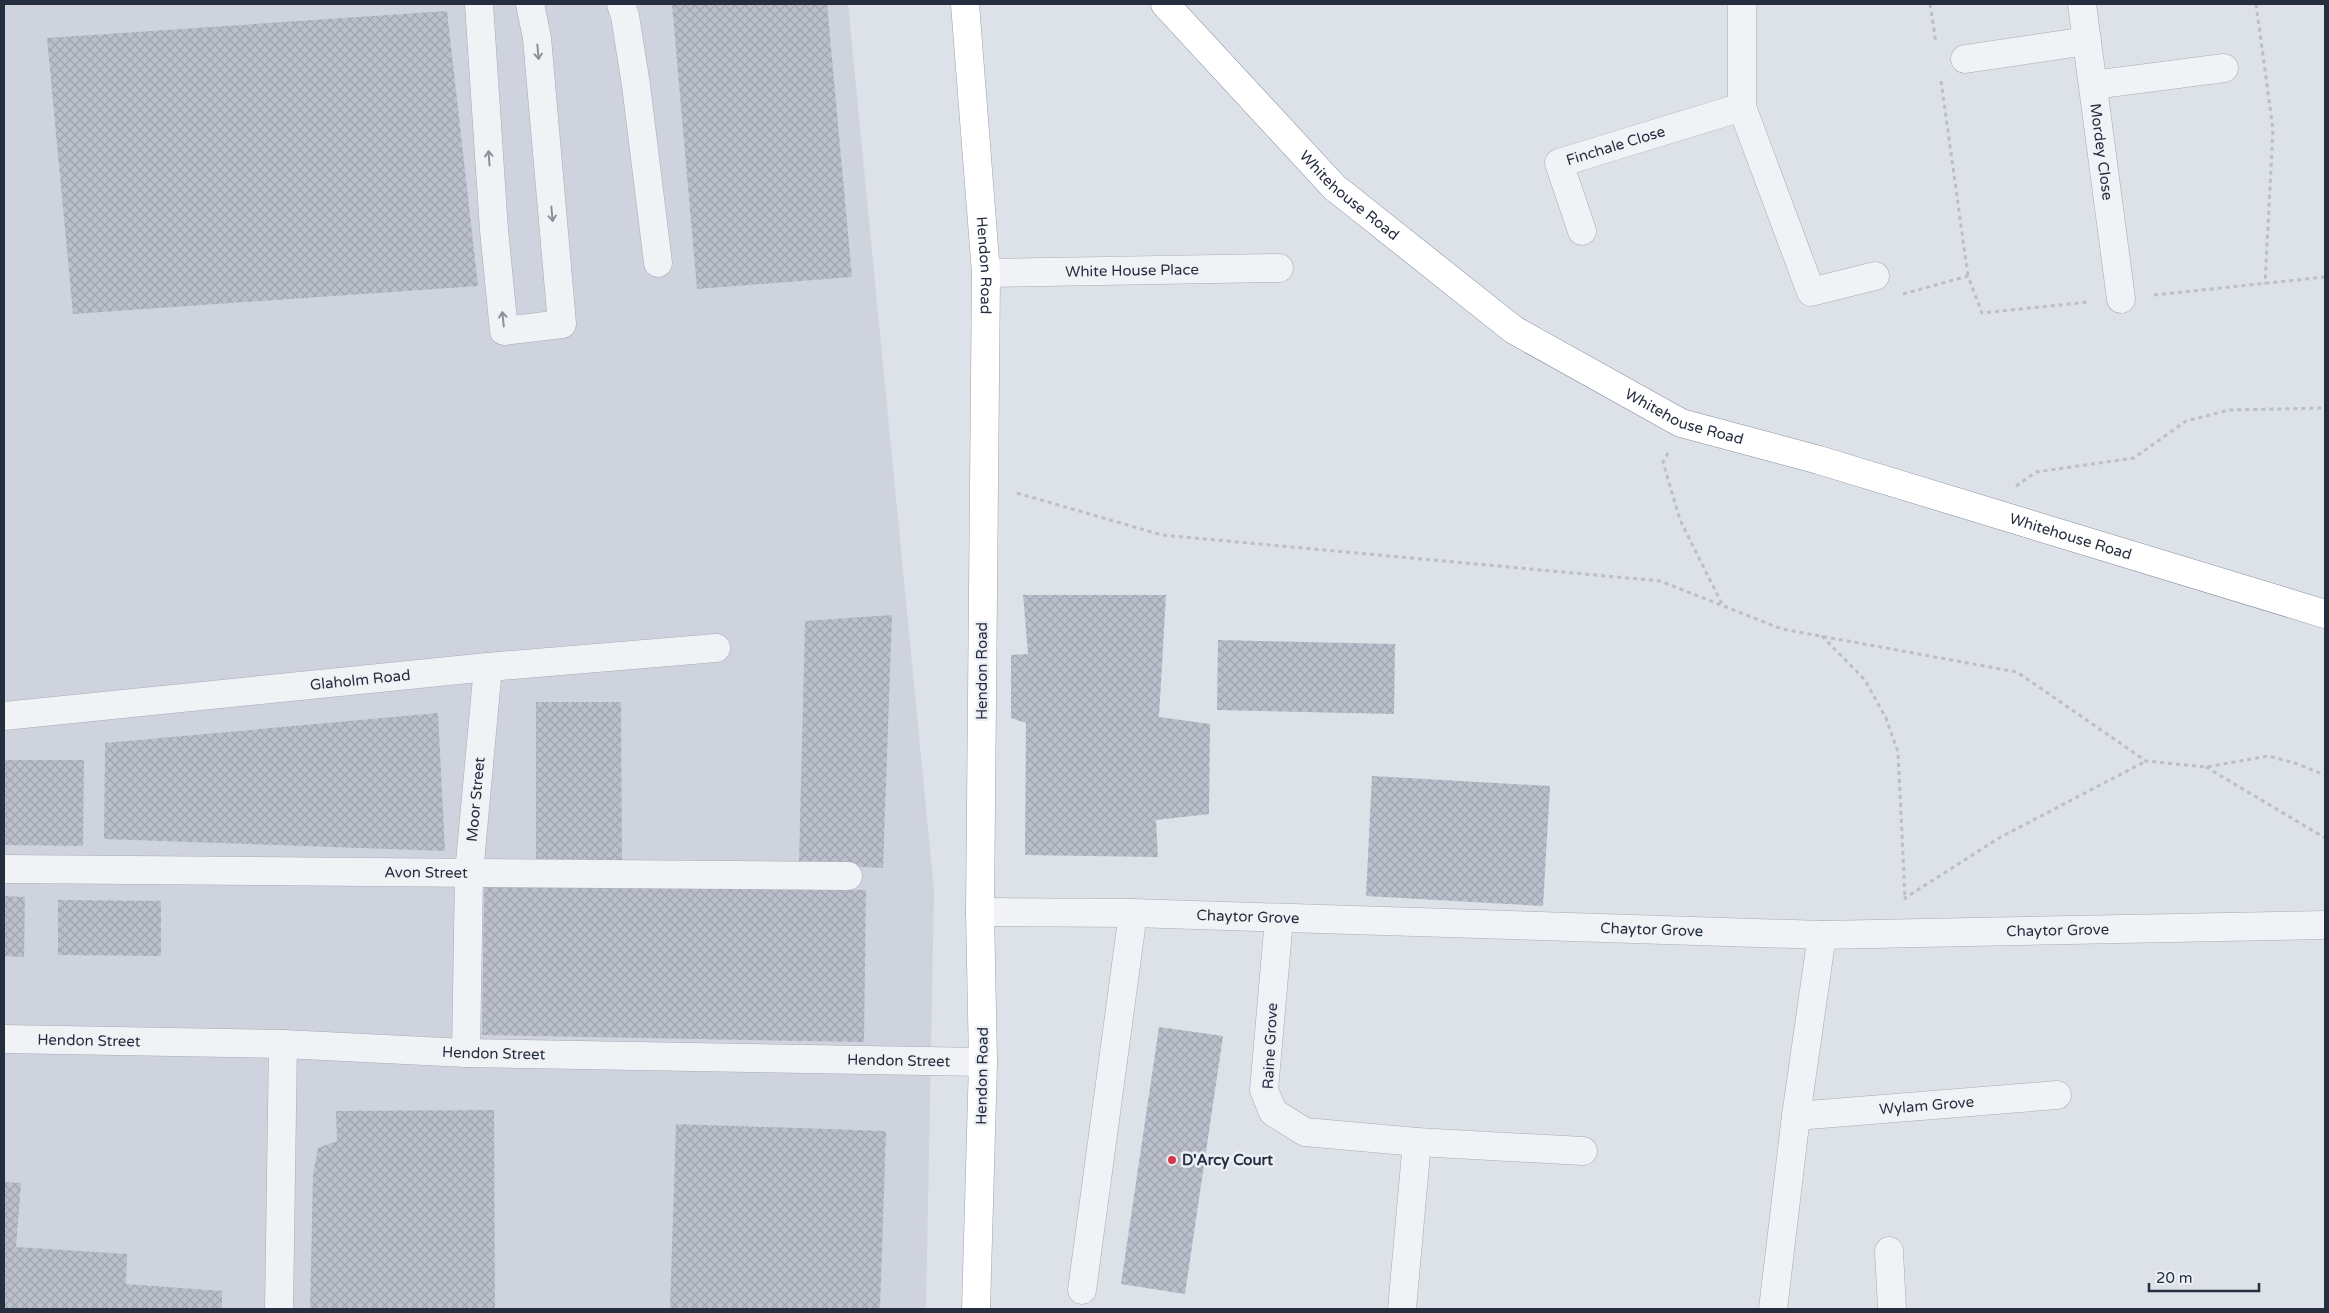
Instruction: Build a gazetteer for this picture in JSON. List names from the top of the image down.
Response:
{
  "streets": {
    "main road": ["Whitehouse Road", "Hendon Road"],
    "street": [
      "Finchale Close",
      "Mordey Close",
      "White House Place",
      "Glaholm Road",
      "Moor Street",
      "Avon Street",
      "Chaytor Grove",
      "Hendon Street",
      "Raine Grove",
      "Wylam Grove"
    ]
  },
  "crossings": [
    ["Hendon Road", "White House Place"],
    ["Hendon Road", "Chaytor Grove"],
    ["Hendon Road", "Hendon Street"],
    ["Glaholm Road", "Moor Street"],
    ["Moor Street", "Avon Street"],
    ["Moor Street", "Hendon Street"],
    ["Chaytor Grove", "Raine Grove"]
  ],
  "places": ["D'Arcy Court"],
  "scale_bar": "20 m"
}
